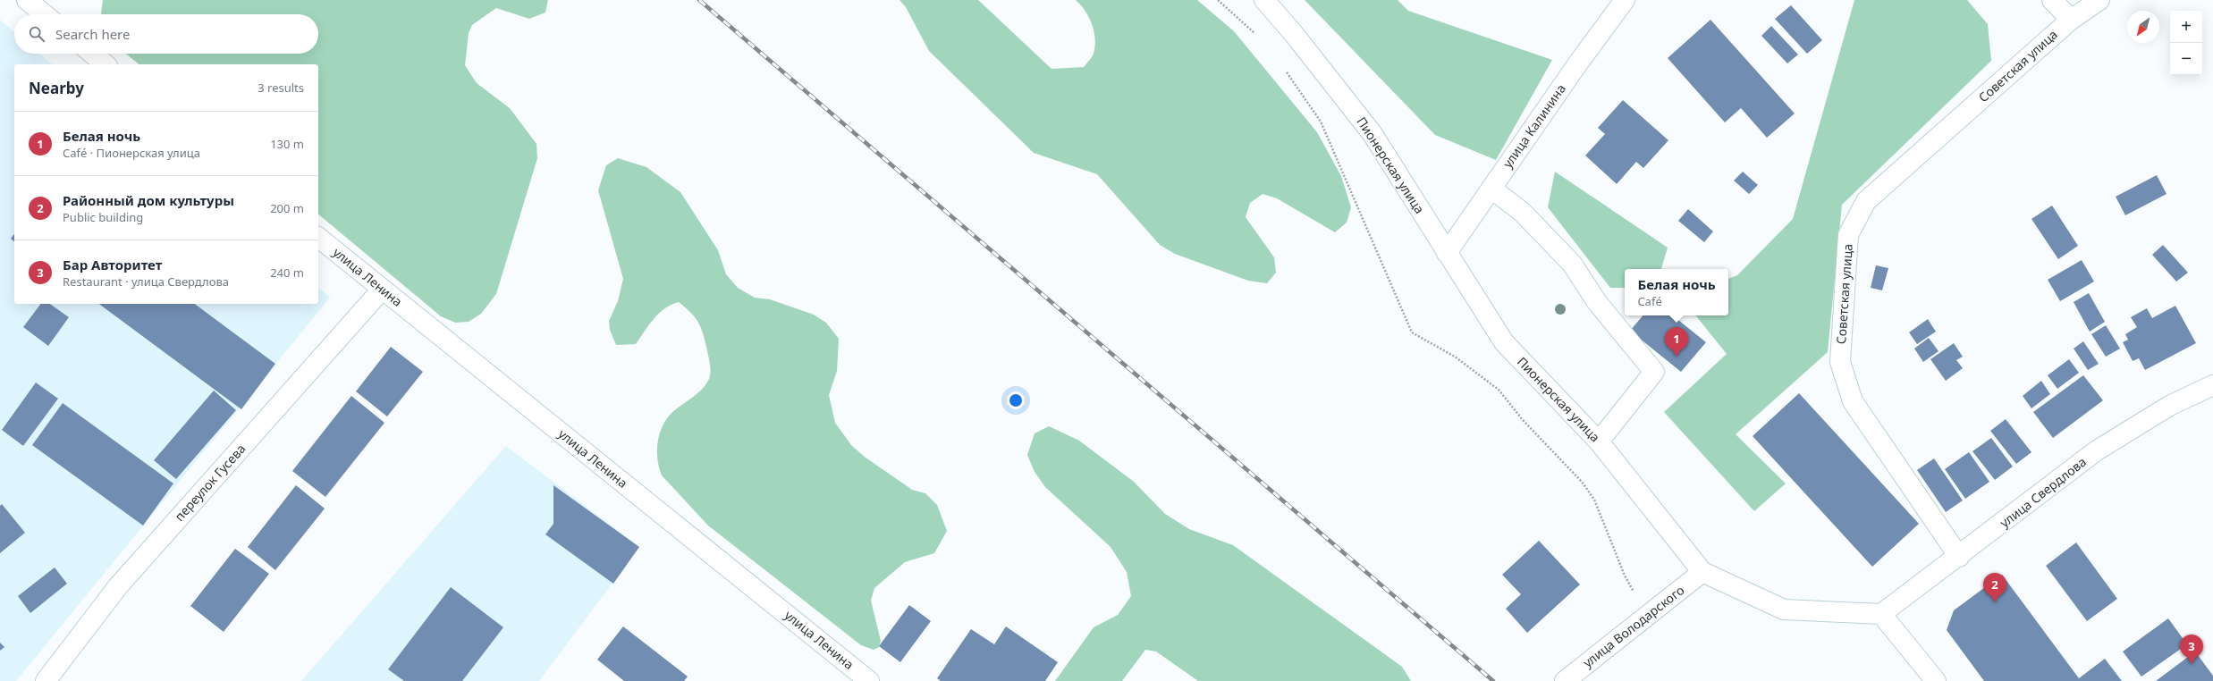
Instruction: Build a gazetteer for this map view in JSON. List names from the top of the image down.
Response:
{
  "streets": {
    "street": [
      "Советская улица",
      "улица Калинина",
      "Пионерская улица",
      "улица Ленина",
      "переулок Гусева",
      "улица Свердлова",
      "улица Володарского"
    ]
  },
  "crossings": [
    ["Советская улица", "улица Свердлова"],
    ["улица Калинина", "Пионерская улица"],
    ["Пионерская улица", "улица Свердлова"],
    ["Пионерская улица", "улица Володарского"],
    ["улица Ленина", "переулок Гусева"]
  ],
  "north": "bottom left",
  "page": {
    "map_buttons": ["+", "−"],
    "search": "Search here",
    "heading": ["Nearby", "3 results"],
    "list": [
      {
        "mark": "1",
        "name": "Белая ночь",
        "note": "Café · Пионерская улица",
        "value": "130 m"
      },
      {
        "mark": "2",
        "name": "Районный дом культуры",
        "note": "Public building",
        "value": "200 m"
      },
      {
        "mark": "3",
        "name": "Бар Авторитет",
        "note": "Restaurant · улица Свердлова",
        "value": "240 m"
      }
    ],
    "popup": ["Белая ночь", "Café"],
    "pins": ["1", "2", "3"]
  }
}
